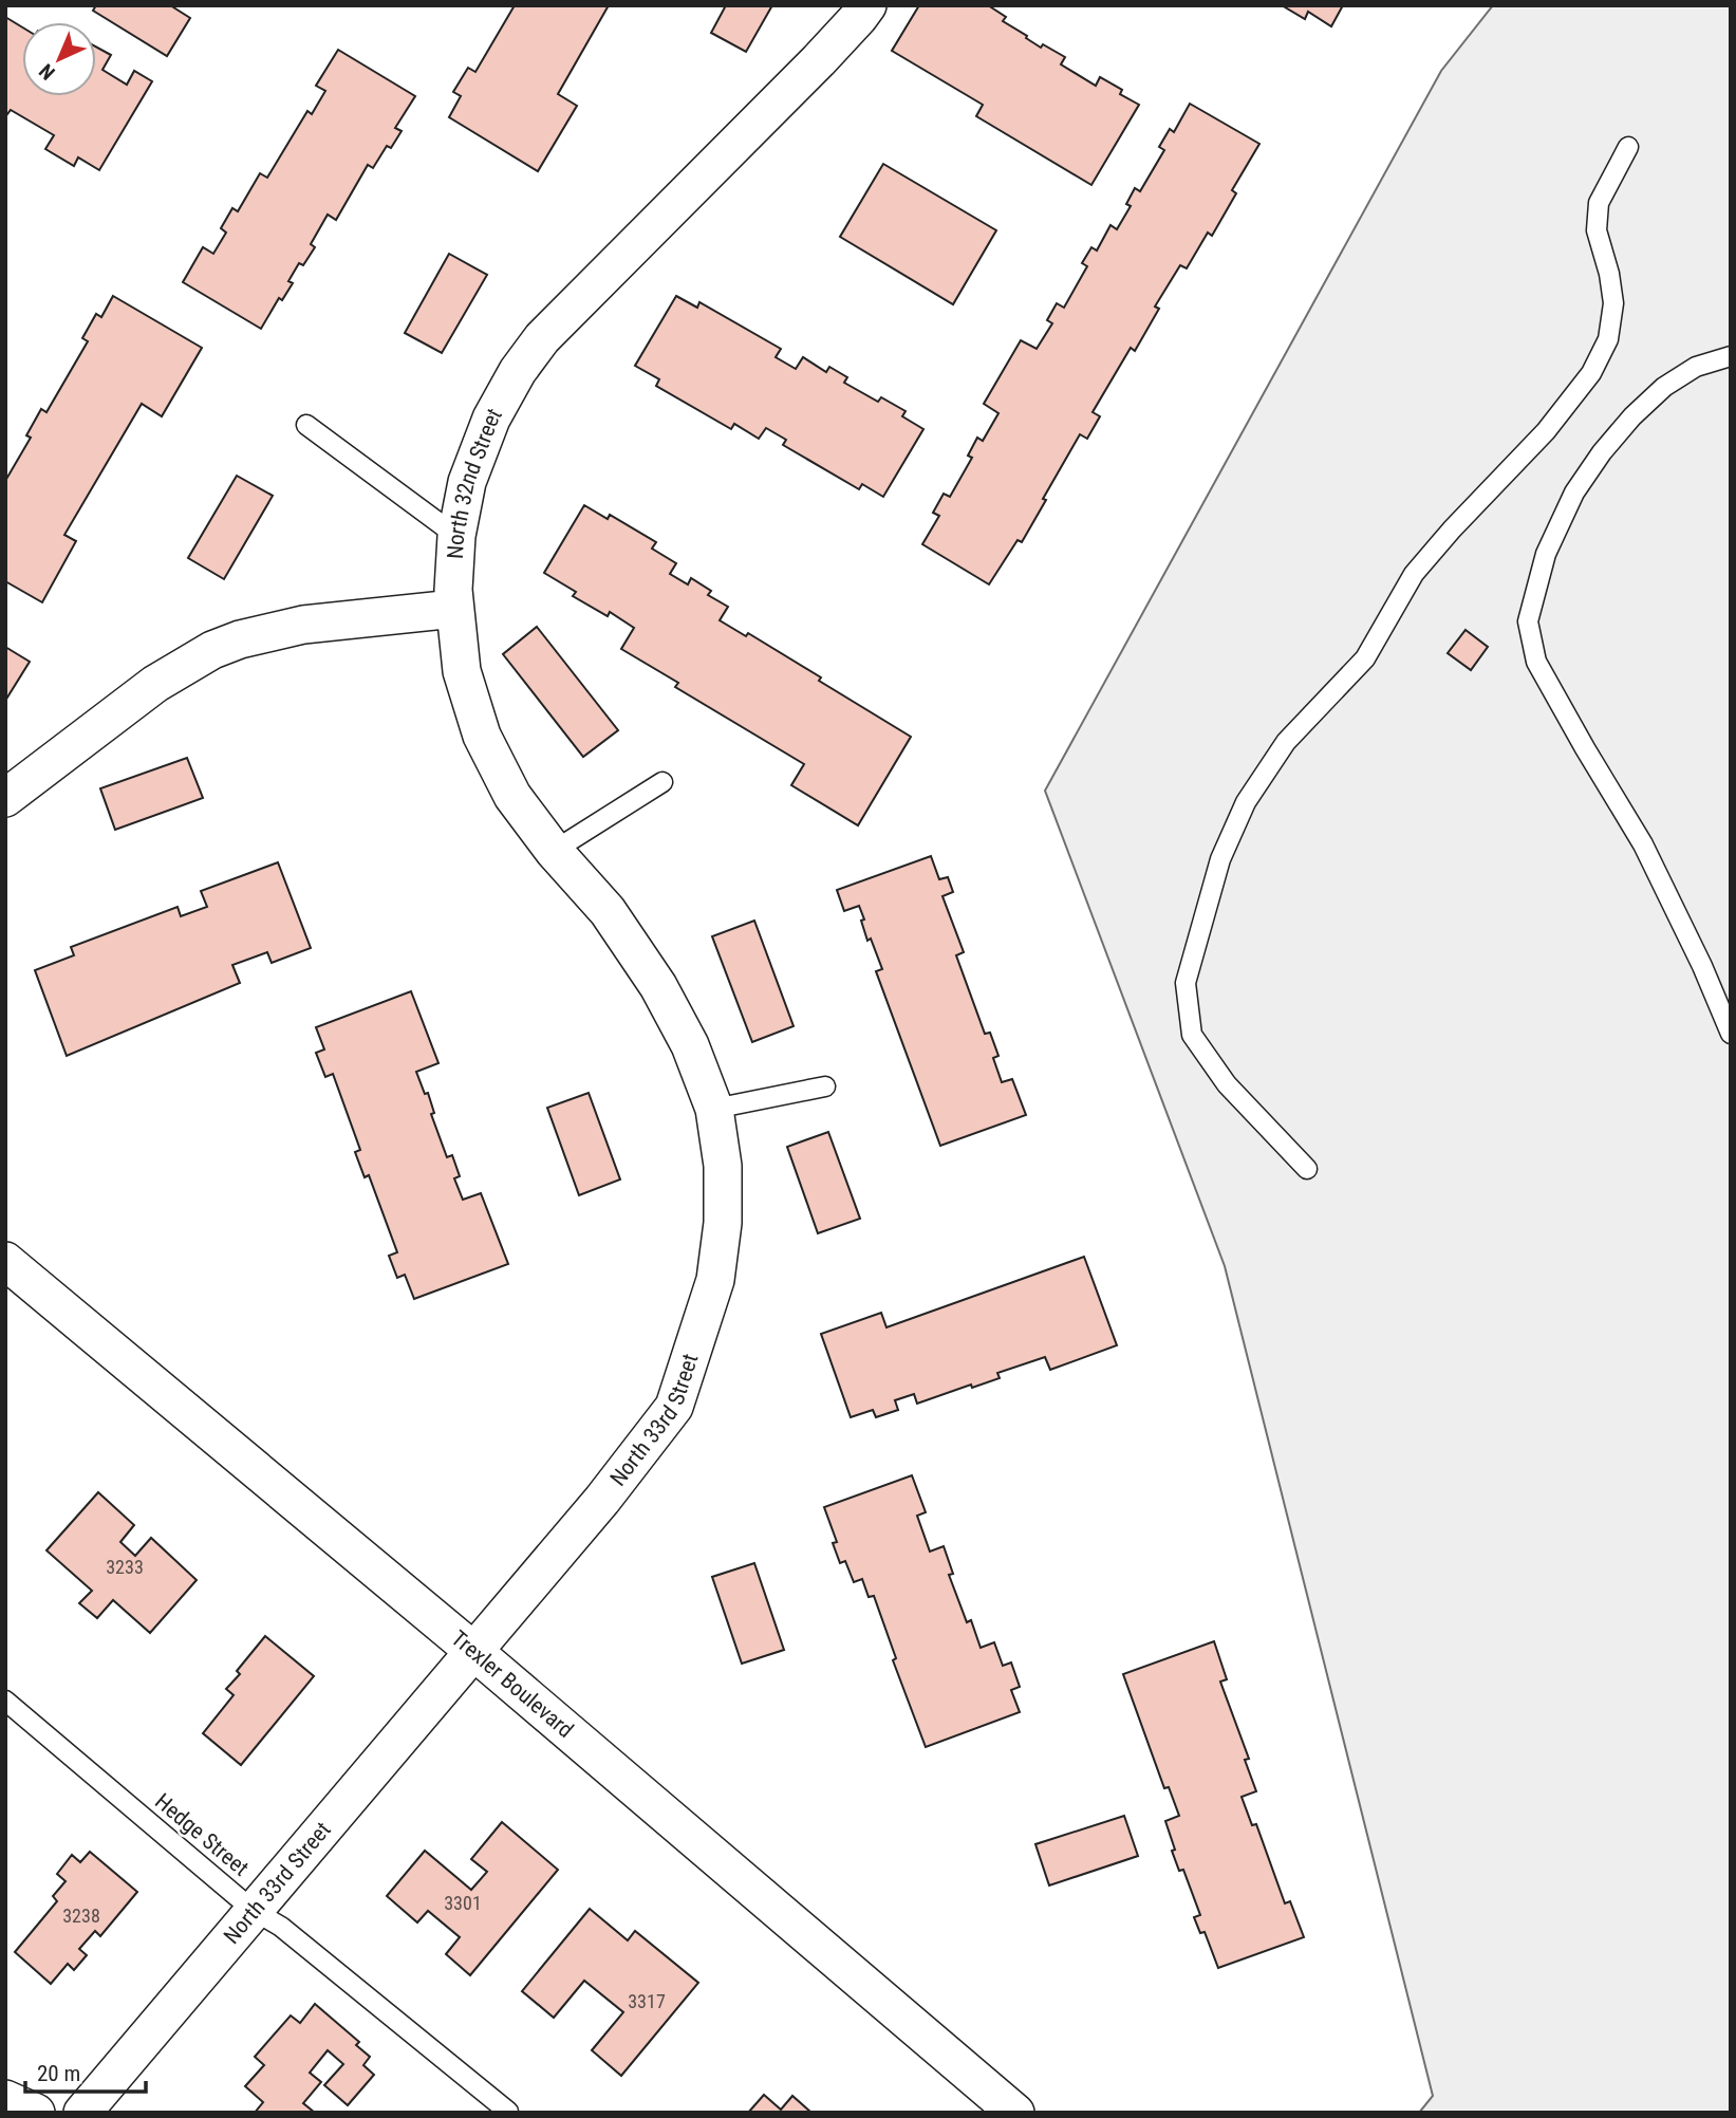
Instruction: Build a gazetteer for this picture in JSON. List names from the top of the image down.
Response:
{
  "streets": {
    "street": ["North 32nd Street", "North 33rd Street", "Trexler Boulevard"],
    "lane": ["Hedge Street"]
  },
  "crossings": [
    ["North 32nd Street", "North 33rd Street"],
    ["North 33rd Street", "Trexler Boulevard"],
    ["North 33rd Street", "Hedge Street"]
  ],
  "house_numbers": [
    "3233",
    "3301",
    "3238",
    "3317"
  ],
  "scale_bar": "20 m",
  "north": "bottom left"
}
